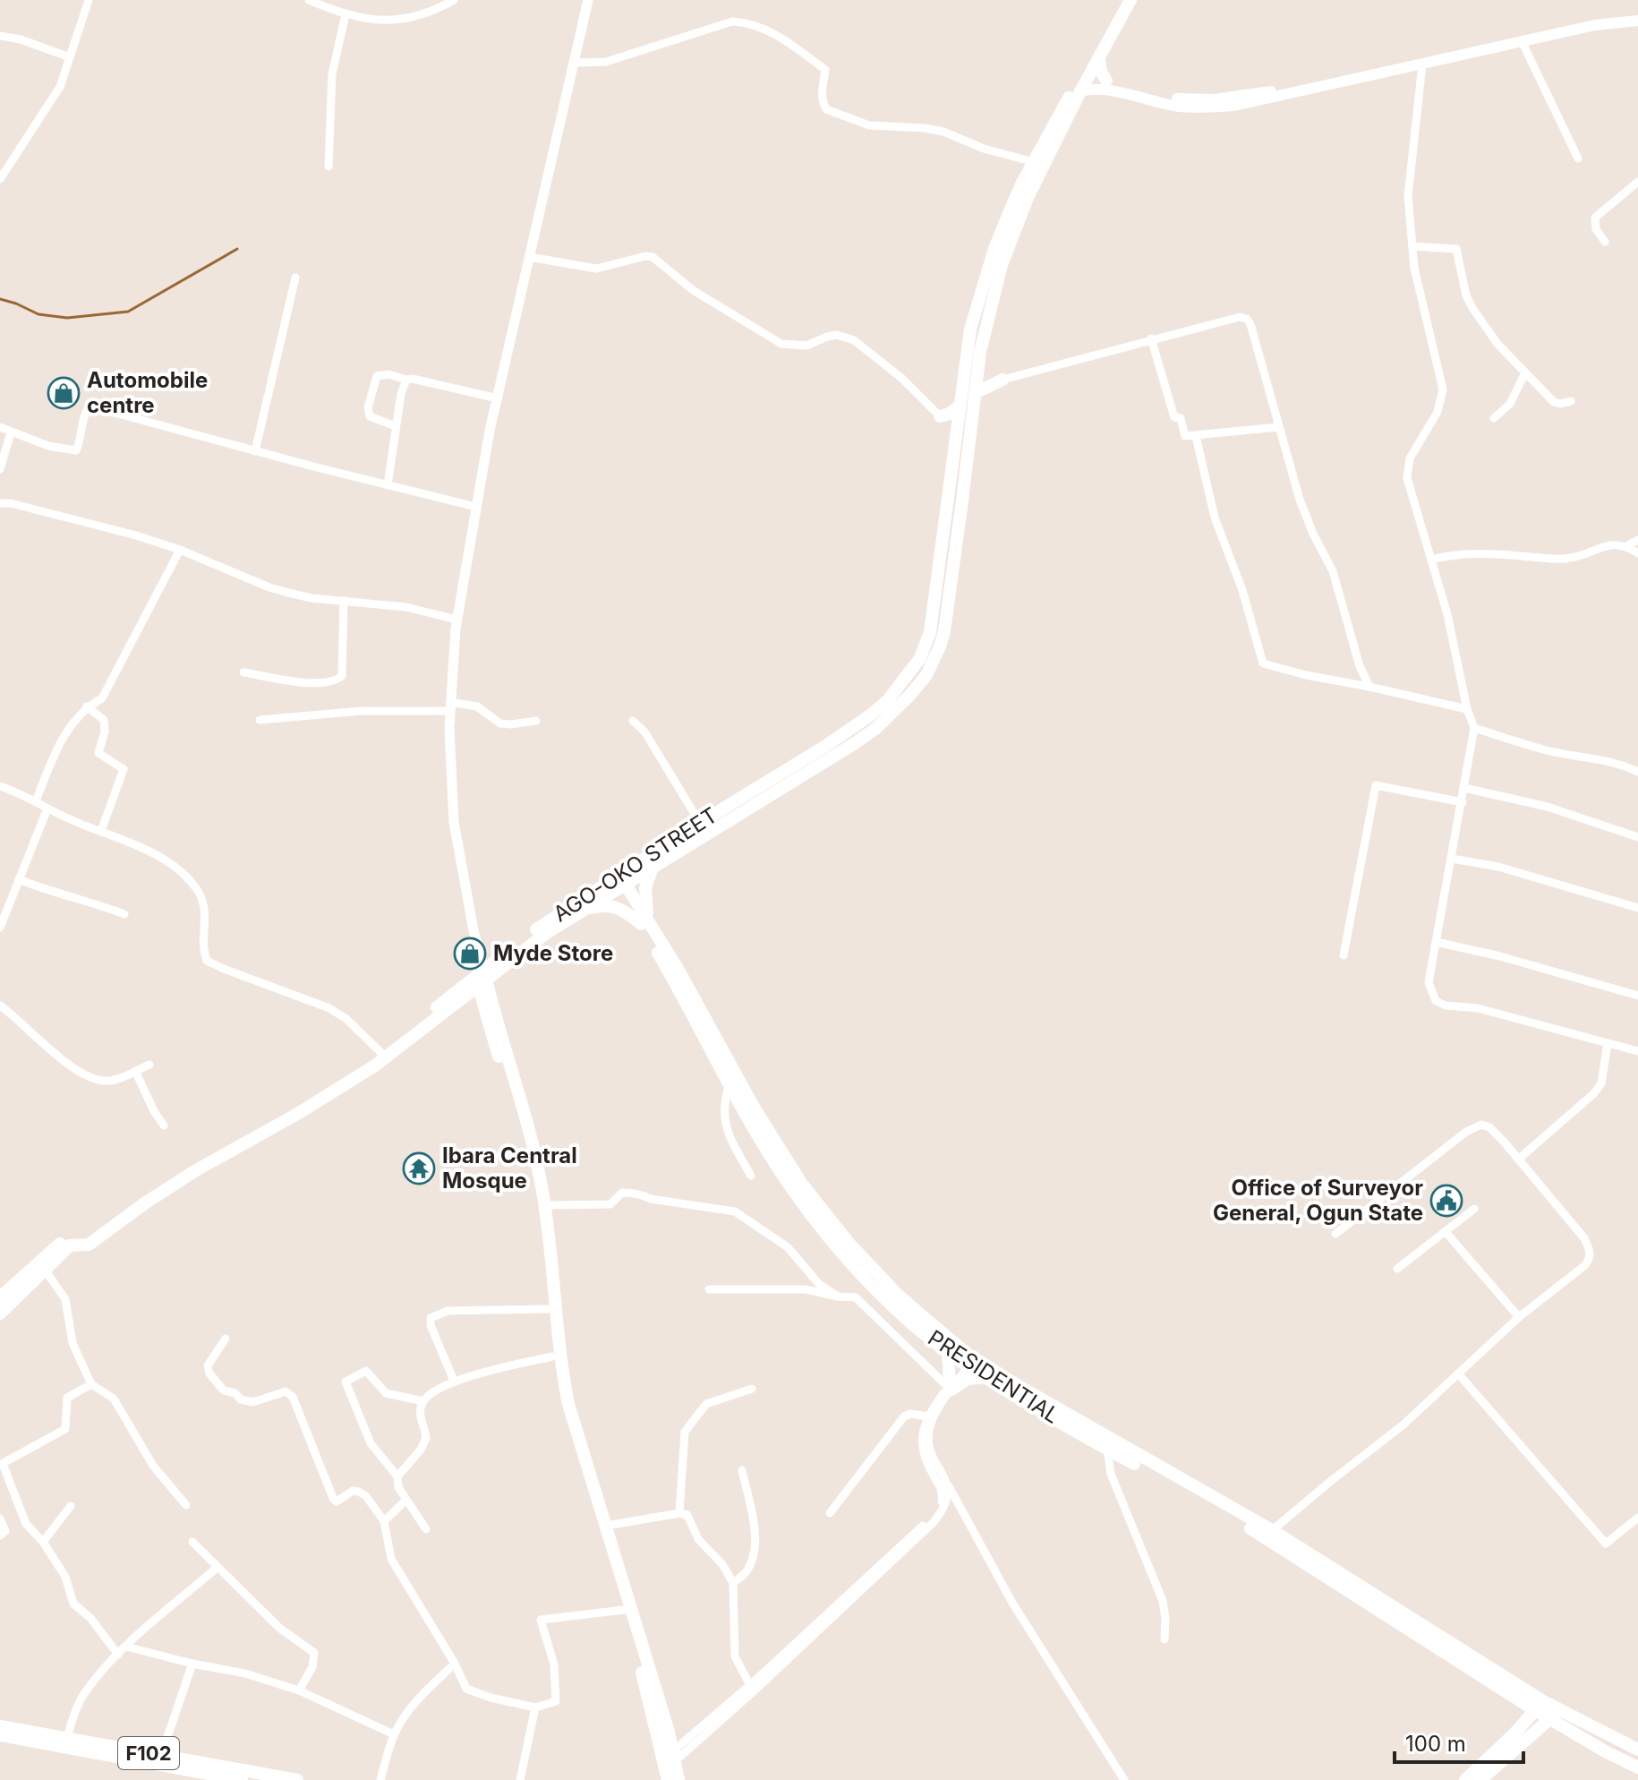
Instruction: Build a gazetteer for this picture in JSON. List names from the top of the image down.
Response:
{
  "streets": {
    "main road": ["AGO-OKO STREET", "PRESIDENTIAL", "F102"]
  },
  "crossings": [
    ["AGO-OKO STREET", "PRESIDENTIAL"]
  ],
  "places": {
    "shop": ["Automobile centre", "Myde Store"],
    "temple": ["Ibara Central Mosque"],
    "public building": ["Office of Surveyor General, Ogun State"]
  },
  "scale_bar": "100 m"
}
